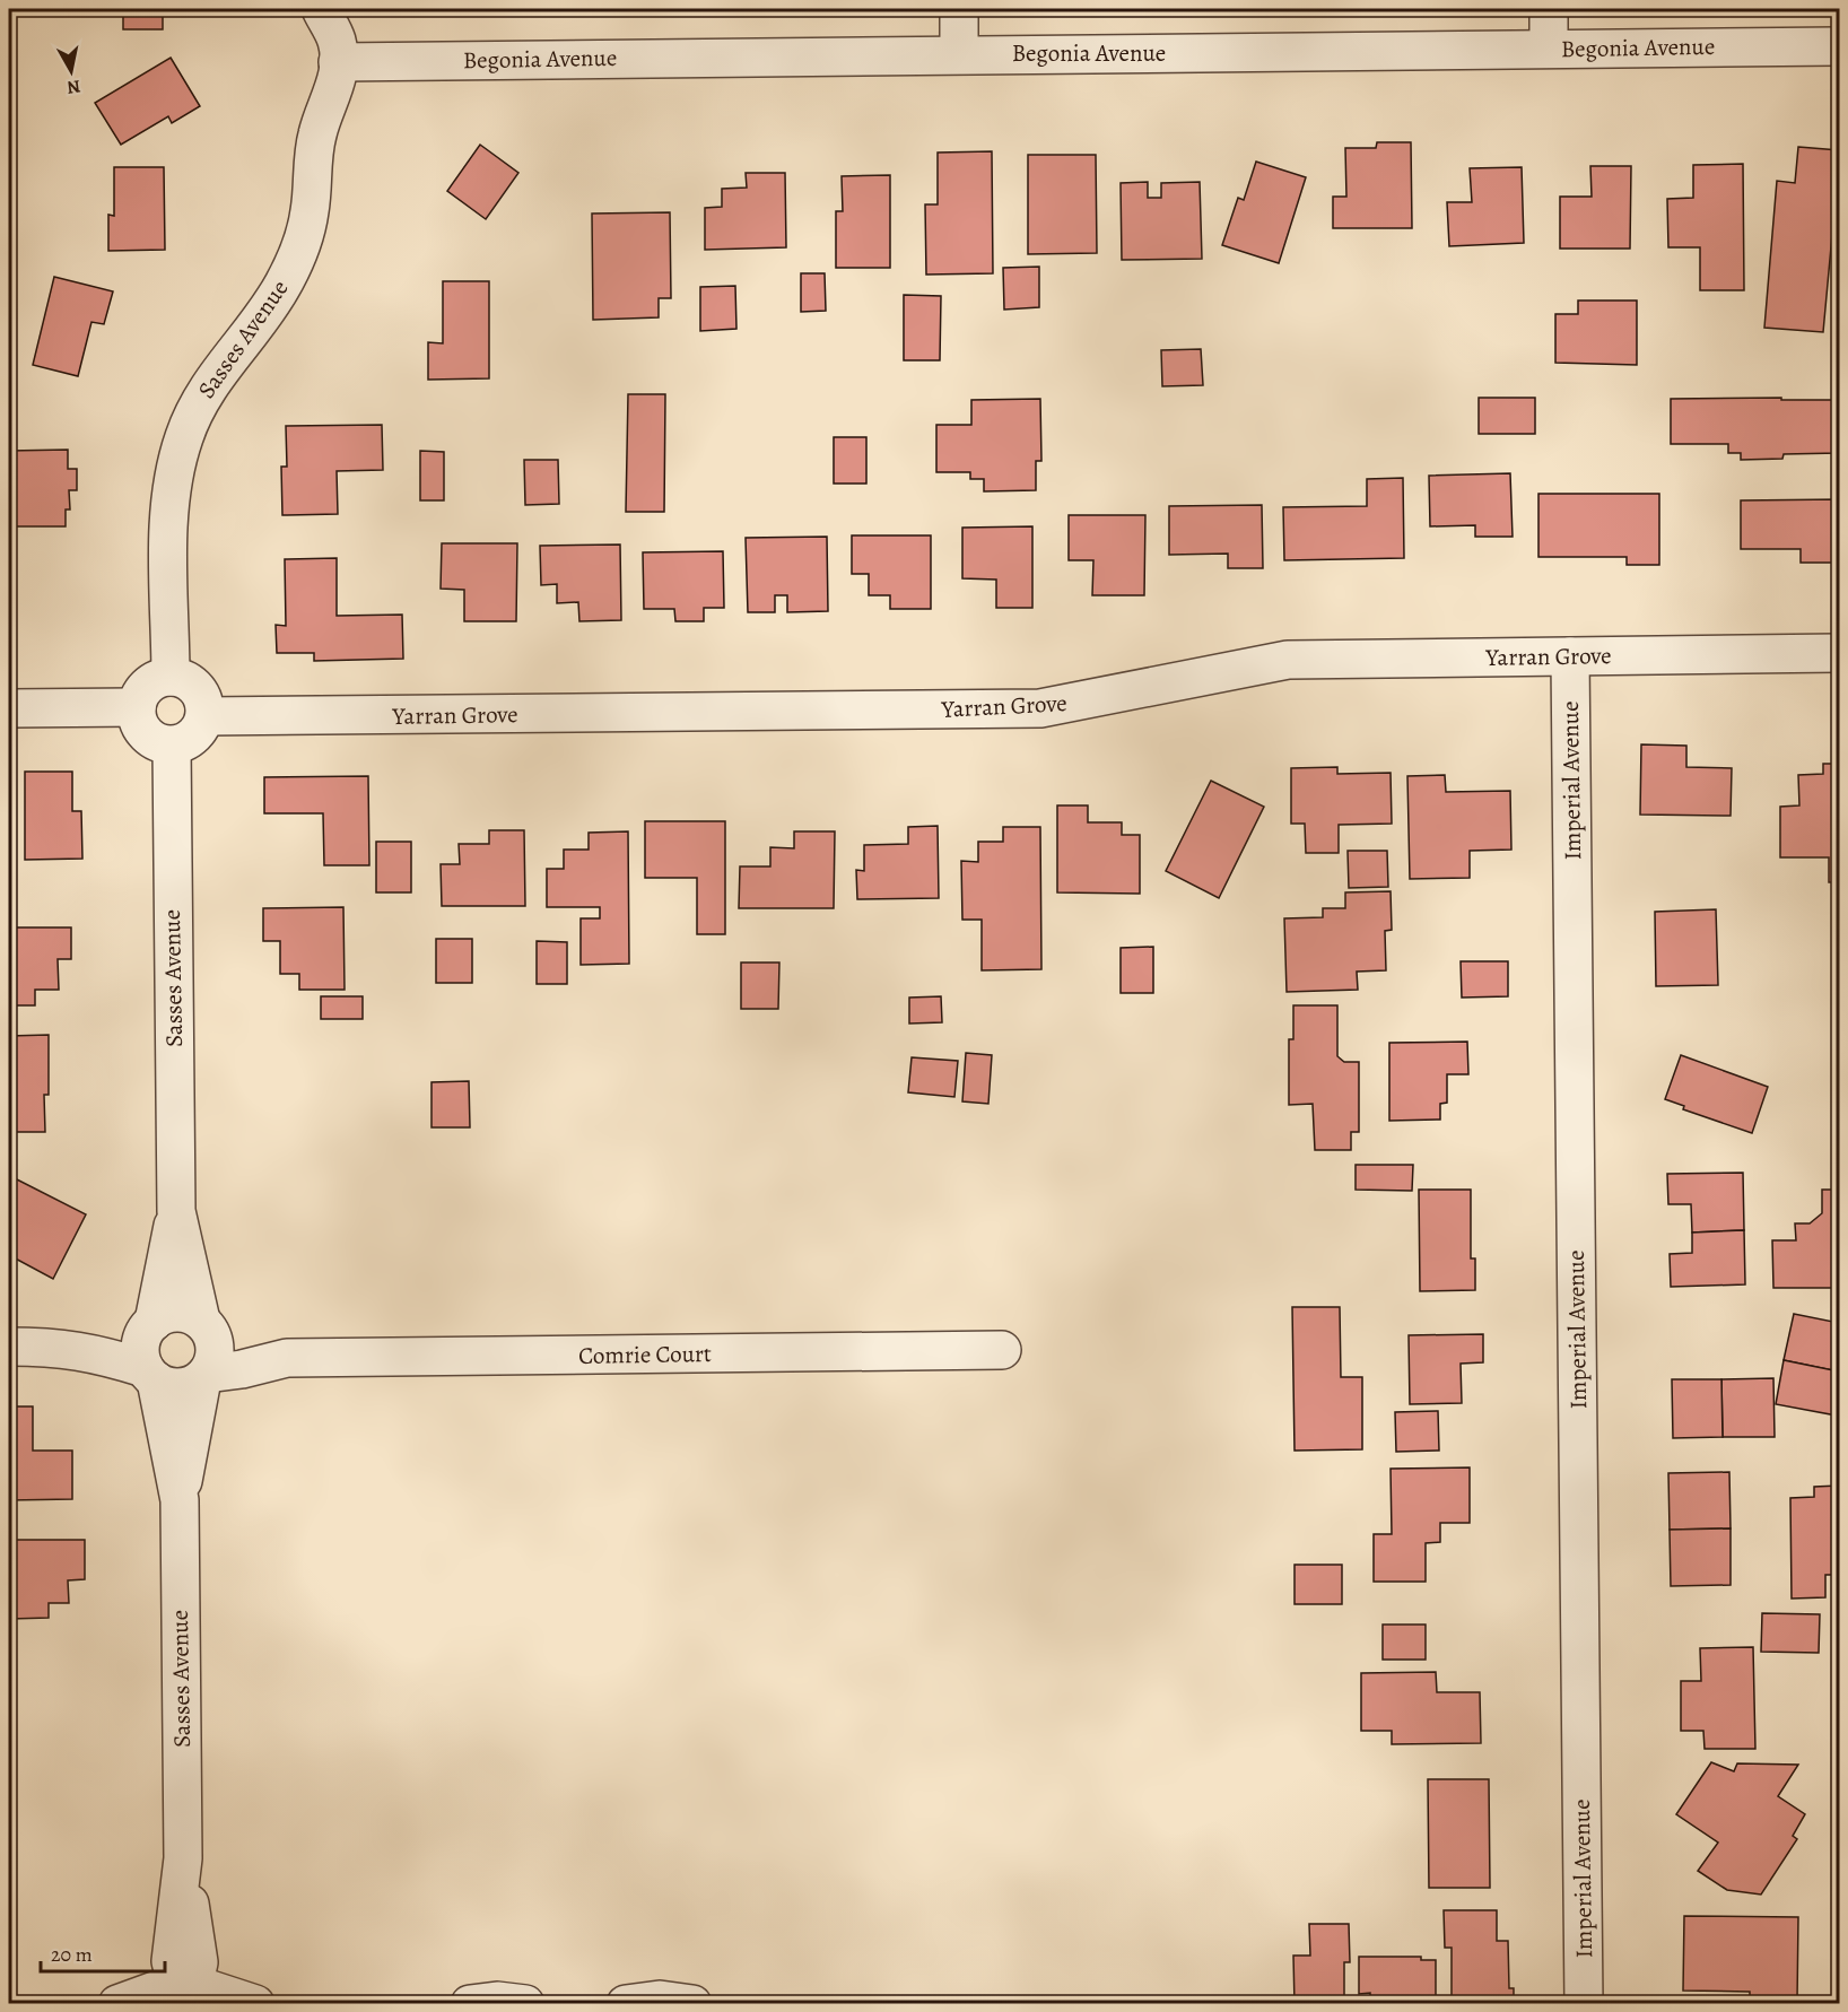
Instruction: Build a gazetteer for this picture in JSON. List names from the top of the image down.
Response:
{
  "streets": {
    "street": [
      "Begonia Avenue",
      "Sasses Avenue",
      "Yarran Grove",
      "Imperial Avenue",
      "Comrie Court"
    ]
  },
  "crossings": [
    ["Begonia Avenue", "Sasses Avenue"],
    ["Sasses Avenue", "Yarran Grove"],
    ["Sasses Avenue", "Comrie Court"],
    ["Yarran Grove", "Imperial Avenue"]
  ],
  "scale_bar": "20 m",
  "north": "bottom"
}
